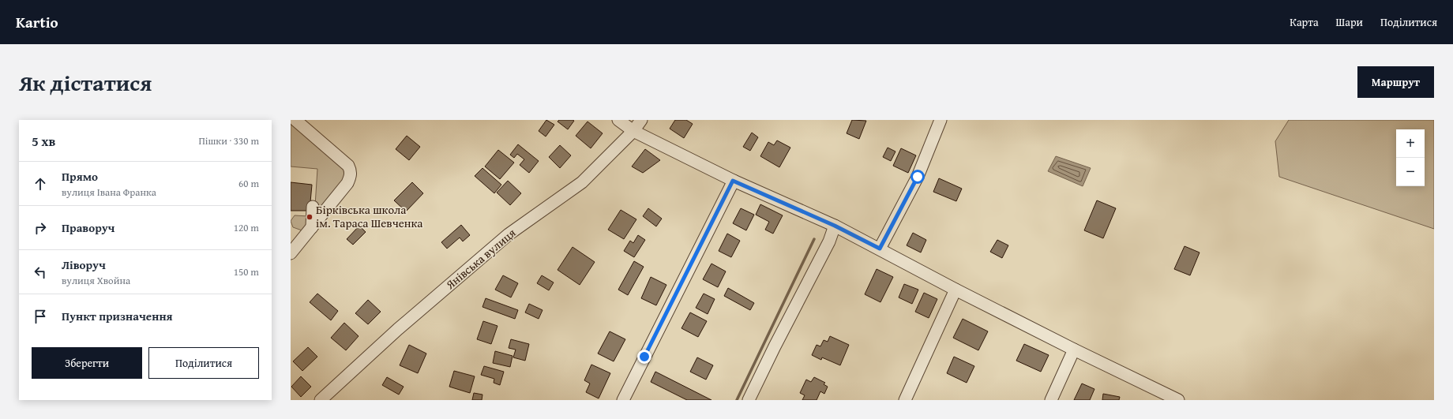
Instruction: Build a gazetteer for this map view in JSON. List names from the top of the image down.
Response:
{
  "streets": {
    "street": ["Янівська вулиця"]
  },
  "places": ["Бірківська школа ім. Тараса Шевченка"],
  "page": {
    "header": "Kartio",
    "nav": ["Карта", "Шари", "Поділитися"],
    "title": "Як дістатися",
    "buttons": [
      "Маршрут",
      ["Зберегти", "Поділитися"]
    ],
    "heading": ["5 хв", "Пішки · 330 m"],
    "map_buttons": ["+", "−"],
    "list": [
      ["Прямо", "вулиця Івана Франка", "60 m"],
      ["Праворуч", "120 m"],
      ["Ліворуч", "вулиця Хвойна", "150 m"],
      "Пункт призначення"
    ]
  }
}
